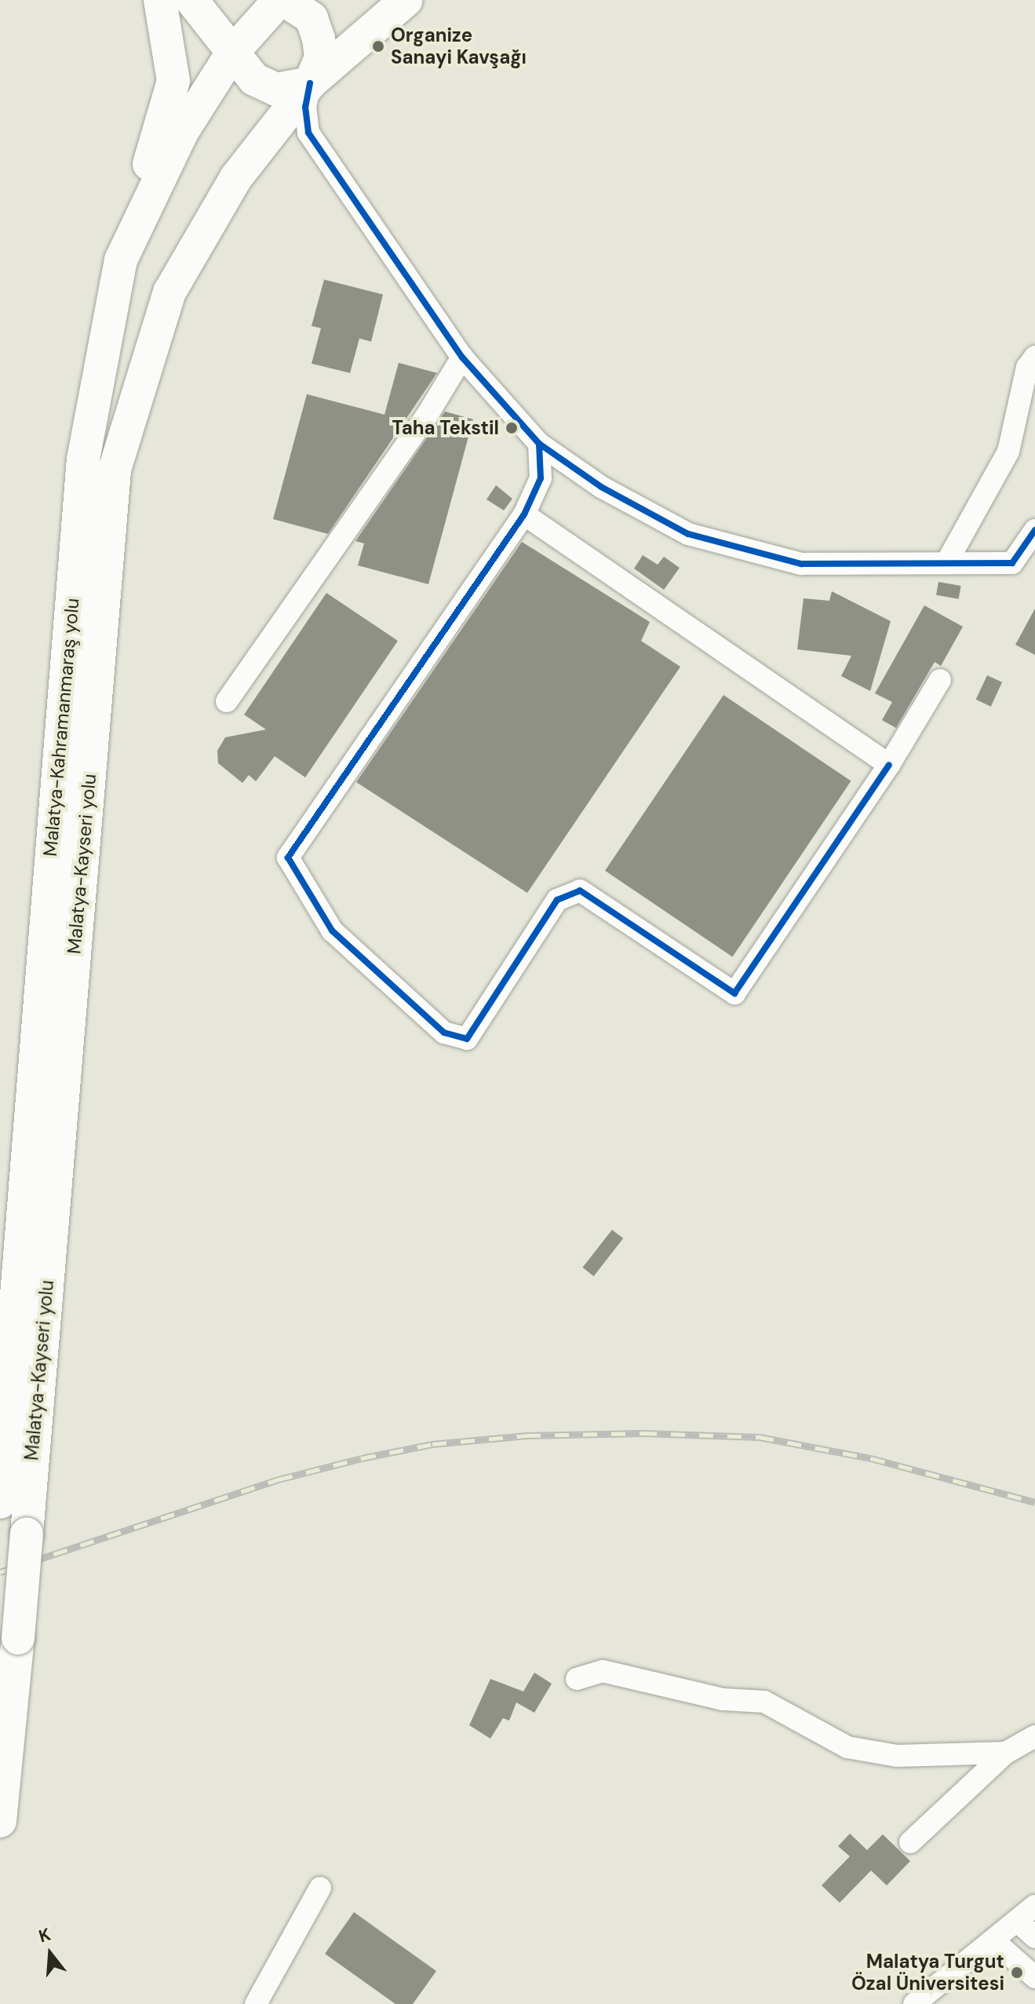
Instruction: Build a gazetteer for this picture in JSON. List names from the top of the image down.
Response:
{
  "streets": {
    "highway": ["Malatya-Kahramanmaraş yolu", "Malatya-Kayseri yolu"]
  },
  "places": ["Organize Sanayi Kavşağı", "Taha Tekstil", "Malatya Turgut Özal Üniversitesi"],
  "north": "top"
}
